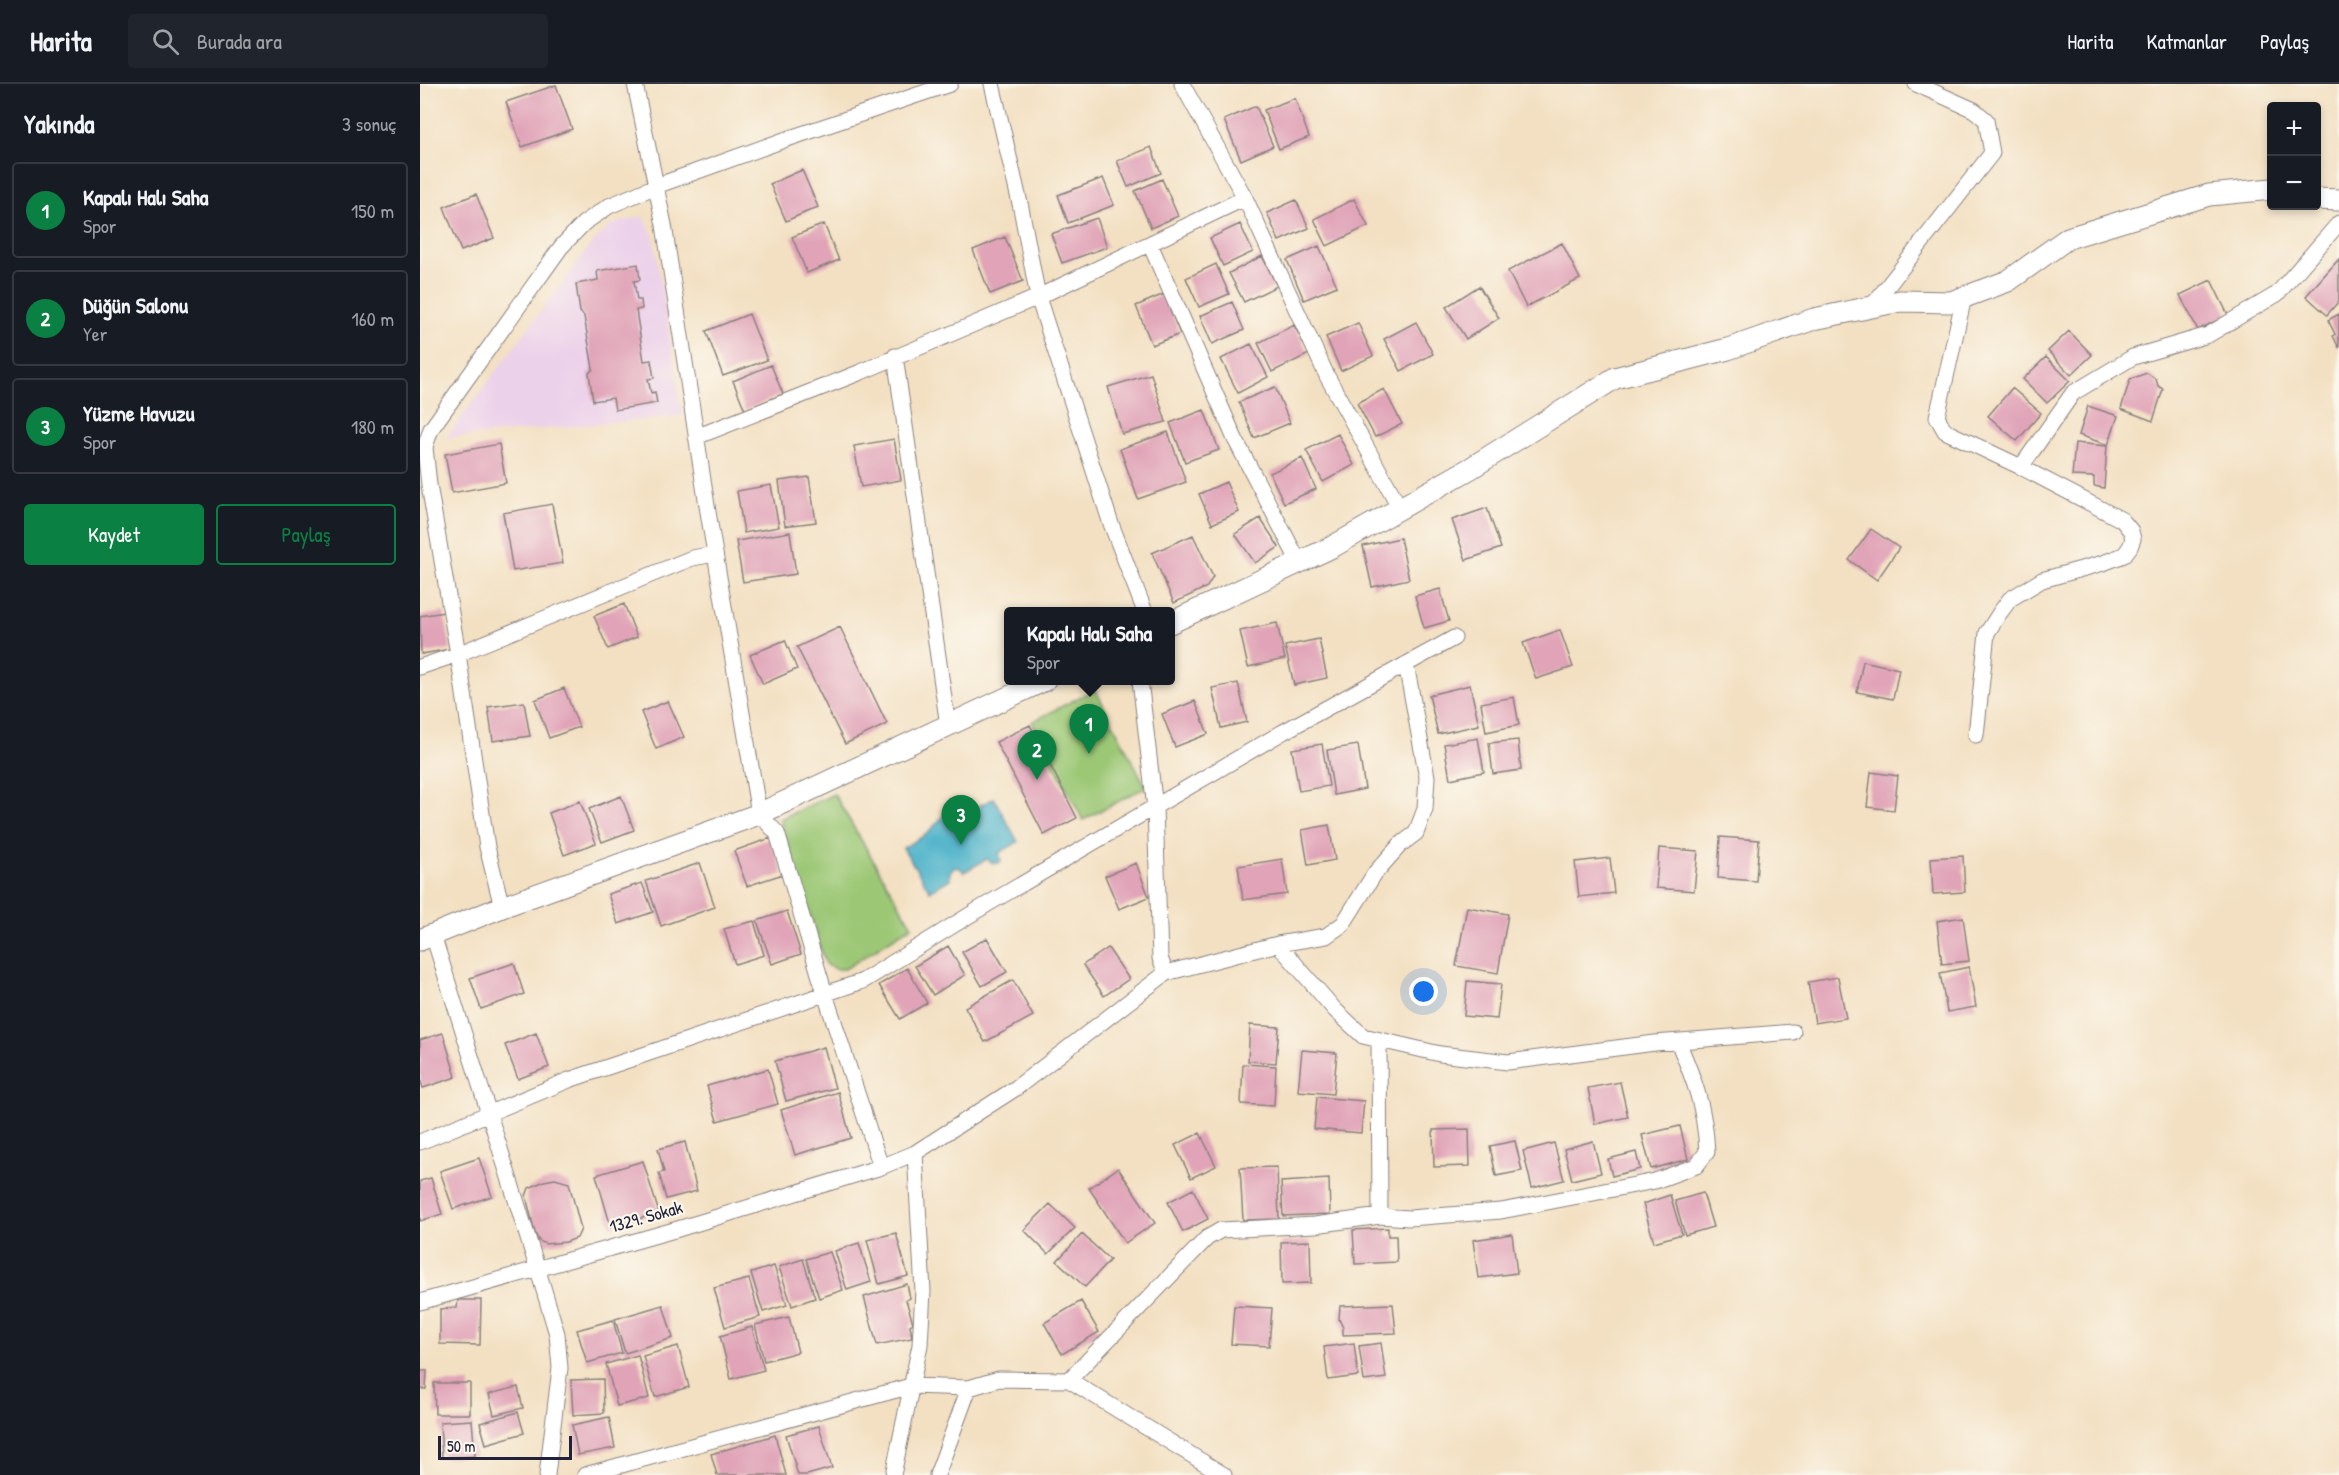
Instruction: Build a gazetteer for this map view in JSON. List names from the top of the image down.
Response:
{
  "streets": {
    "street": ["1329. Sokak"]
  },
  "scale_bar": "50 m",
  "page": {
    "header": "Harita",
    "search": "Burada ara",
    "nav": ["Harita", "Katmanlar", "Paylaş"],
    "heading": ["Yakında", "3 sonuç"],
    "map_buttons": ["+", "−"],
    "list": [
      {
        "mark": "1",
        "name": "Kapalı Halı Saha",
        "note": "Spor",
        "value": "150 m"
      },
      {
        "mark": "2",
        "name": "Düğün Salonu",
        "note": "Yer",
        "value": "160 m"
      },
      {
        "mark": "3",
        "name": "Yüzme Havuzu",
        "note": "Spor",
        "value": "180 m"
      }
    ],
    "buttons": ["Kaydet", "Paylaş"],
    "popup": ["Kapalı Halı Saha", "Spor"],
    "pins": ["1", "2", "3"],
    "scale": "50 m"
  }
}
